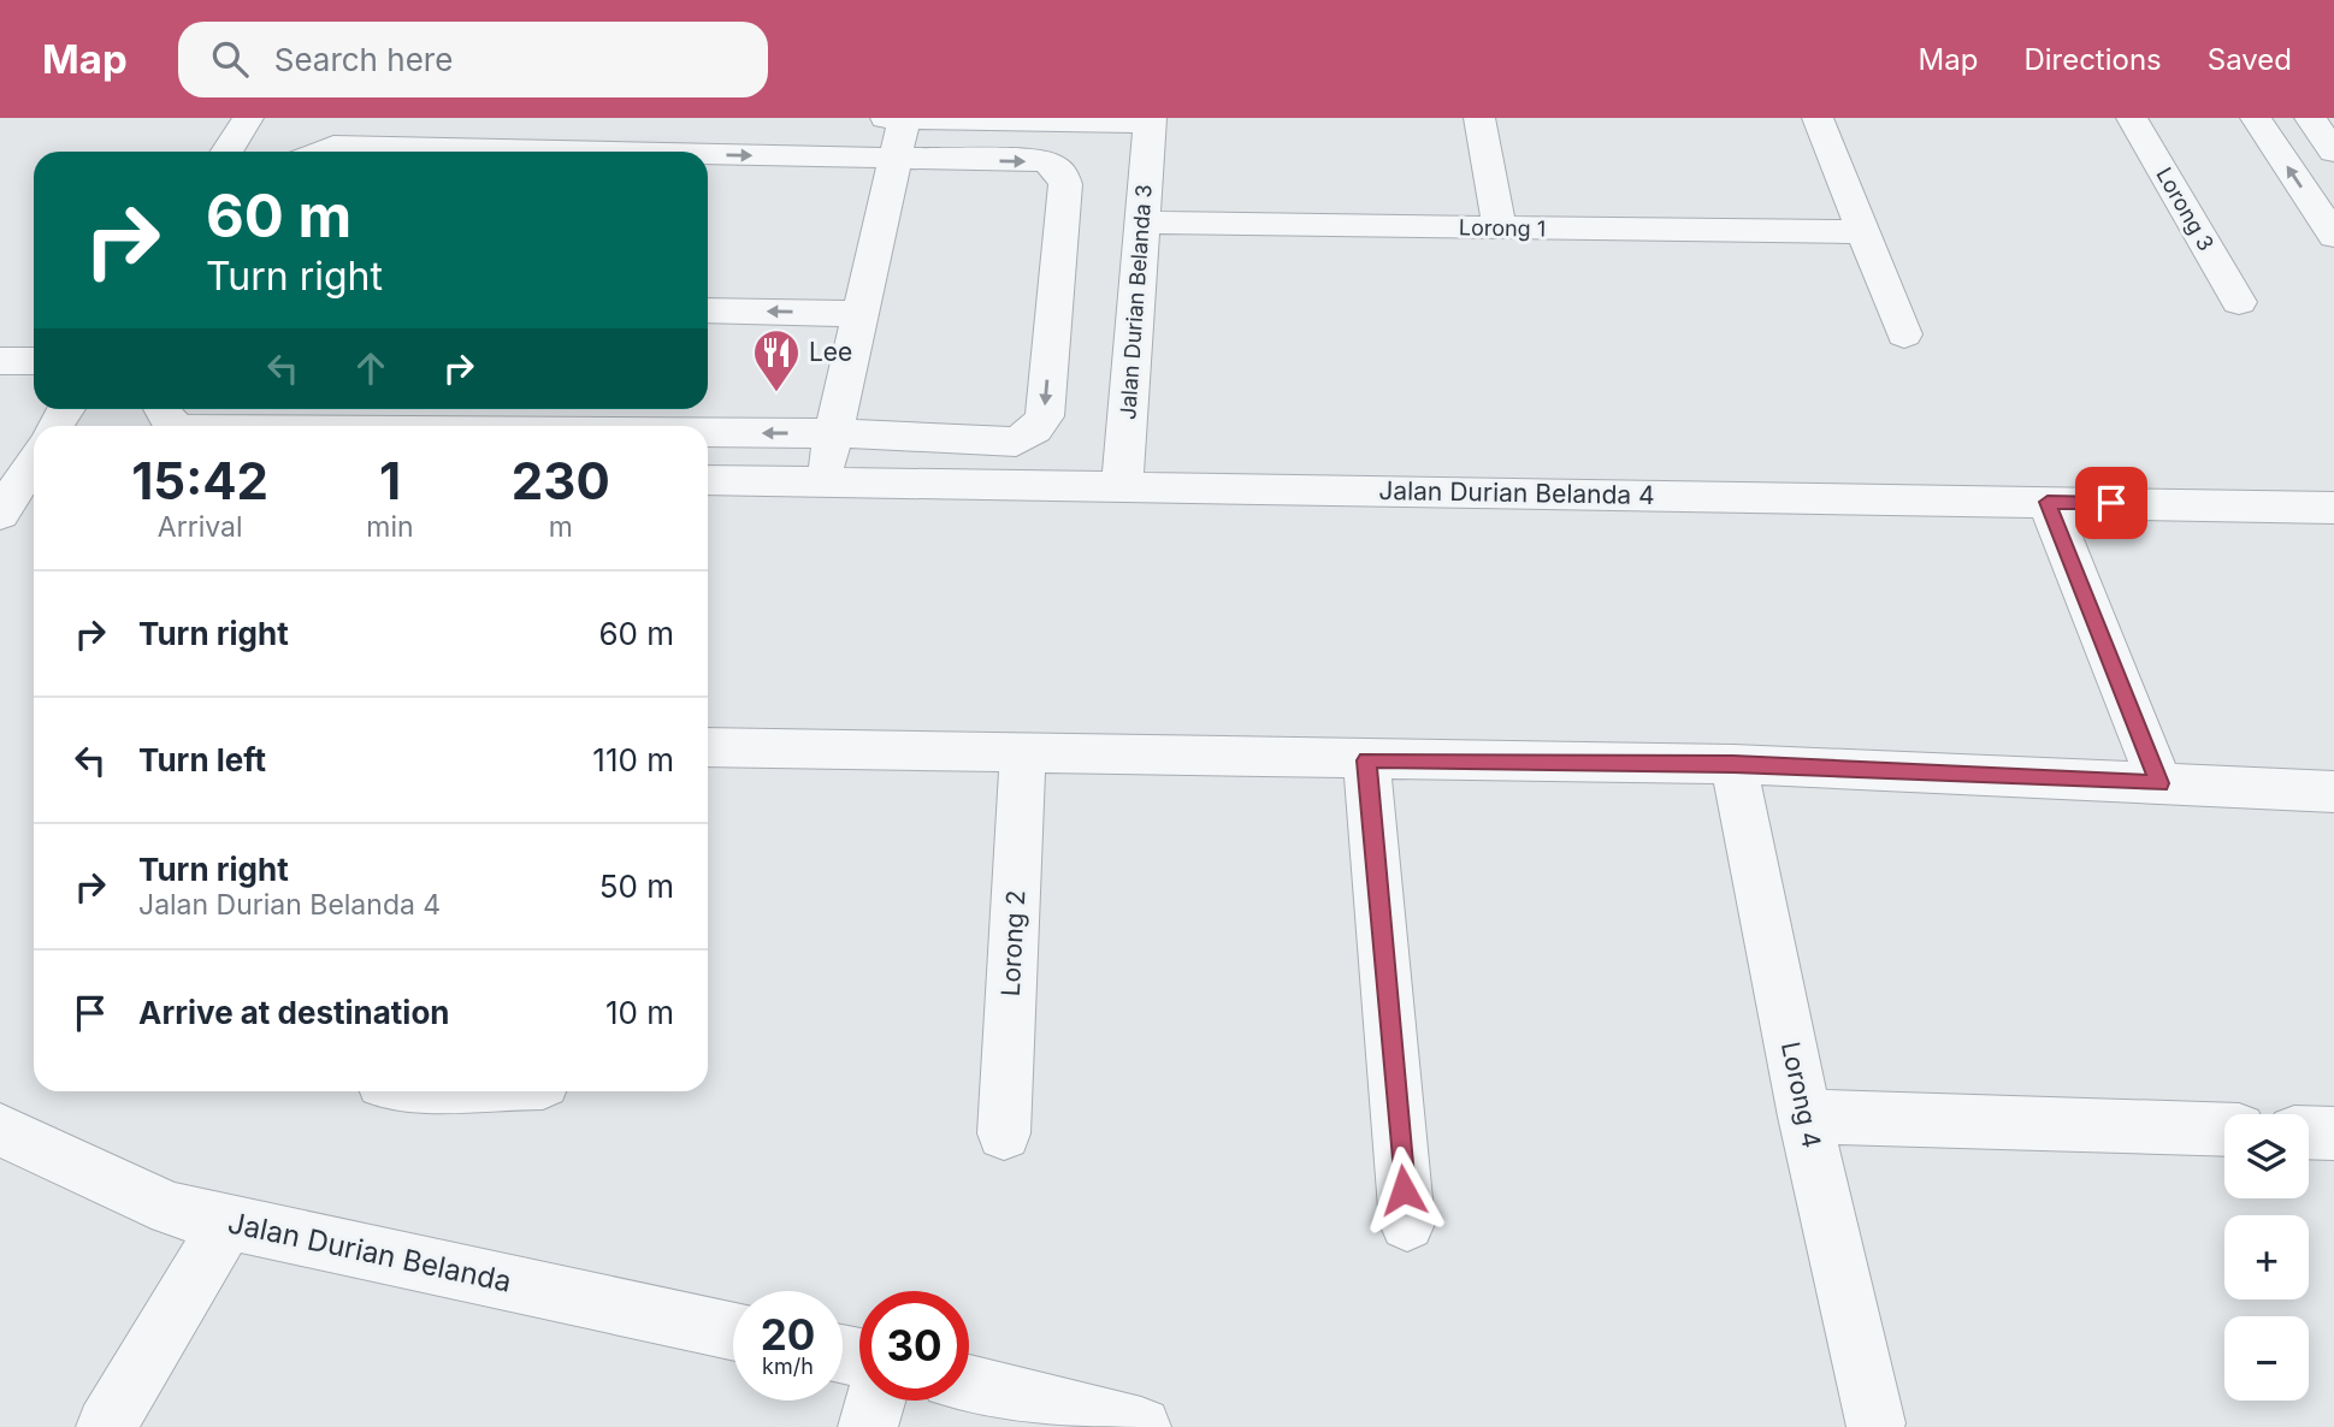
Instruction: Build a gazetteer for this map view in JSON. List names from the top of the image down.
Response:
{
  "streets": {
    "street": [
      "Lorong 3",
      "Lorong 1",
      "Jalan Durian Belanda 3",
      "Jalan Durian Belanda 4",
      "Lorong 2",
      "Lorong 4",
      "Jalan Durian Belanda"
    ]
  },
  "crossings": [
    ["Lorong 1", "Jalan Durian Belanda 3"],
    ["Jalan Durian Belanda 3", "Jalan Durian Belanda 4"]
  ],
  "places": {
    "restaurant": ["Lee"]
  },
  "page": {
    "header": "Map",
    "search": "Search here",
    "nav": ["Map", "Directions", "Saved"],
    "turn": ["60 m", "Turn right"],
    "eta": [
      "15:42",
      "Arrival",
      "1",
      "min",
      "230",
      "m"
    ],
    "list": [
      {
        "name": "Turn right",
        "value": "60 m"
      },
      {
        "name": "Turn left",
        "value": "110 m"
      },
      {
        "name": "Turn right",
        "note": "Jalan Durian Belanda 4",
        "value": "50 m"
      },
      {
        "name": "Arrive at destination",
        "value": "10 m"
      }
    ],
    "map_buttons": ["+", "−"],
    "speed": "20 km/h",
    "limit": "30"
  }
}
